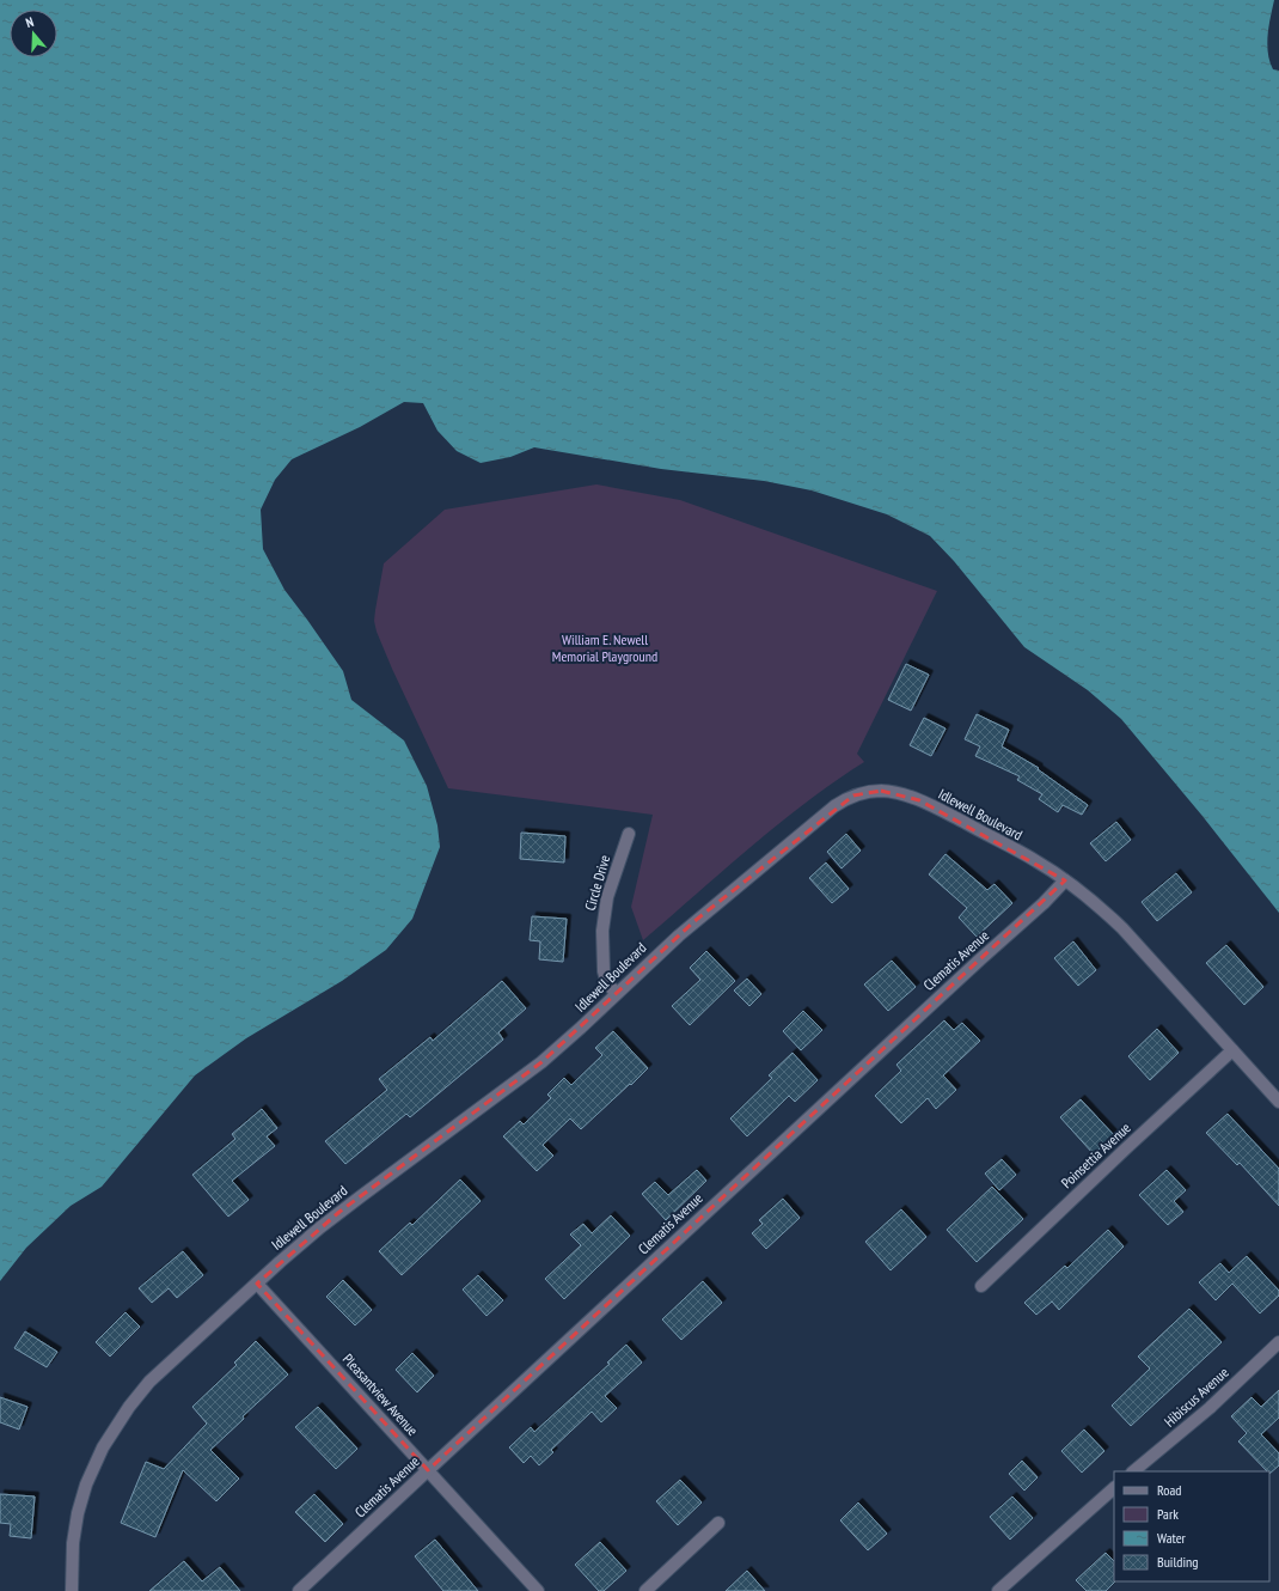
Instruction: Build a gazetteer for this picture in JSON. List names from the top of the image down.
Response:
{
  "streets": {
    "street": [
      "Idlewell Boulevard",
      "Circle Drive",
      "Clematis Avenue",
      "Poinsettia Avenue",
      "Pleasantview Avenue",
      "Hibiscus Avenue"
    ]
  },
  "crossings": [
    ["Idlewell Boulevard", "Circle Drive"],
    ["Idlewell Boulevard", "Clematis Avenue"],
    ["Idlewell Boulevard", "Poinsettia Avenue"],
    ["Idlewell Boulevard", "Pleasantview Avenue"],
    ["Clematis Avenue", "Pleasantview Avenue"]
  ],
  "parks": ["William E. Newell Memorial Playground"],
  "legend": [
    "Road",
    "Park",
    "Water",
    "Building"
  ],
  "north": "top"
}
